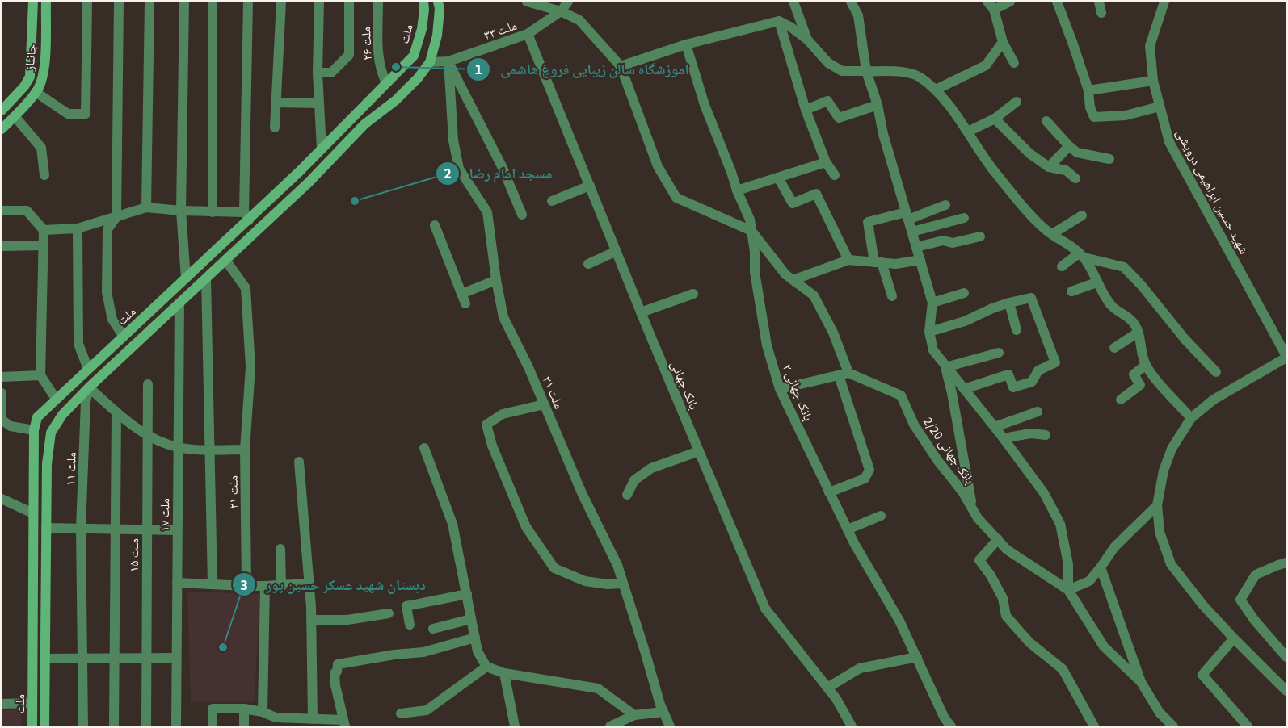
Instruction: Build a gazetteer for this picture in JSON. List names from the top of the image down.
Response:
{
  "streets": {
    "main road": ["ملت", "جانباز"],
    "street": [
      "ملت ۳۳",
      "ملت ۲۶",
      "شهید حسین ابراهیمی درویشی",
      "بانک جهانی",
      "ملت ۳۱",
      "بانک جهانی ۲",
      "بانک جهانی 2/20",
      "ملت ۱۱",
      "ملت ۲۱",
      "ملت ۱۷",
      "ملت ۱۵"
    ]
  },
  "crossings": [
    ["ملت ۳۳", "ملت"],
    ["ملت ۳۳", "بانک جهانی"],
    ["ملت ۳۳", "ملت ۳۱"],
    ["ملت", "ملت ۲۶"],
    ["ملت", "ملت ۱۱"],
    ["ملت", "ملت ۲۱"],
    ["ملت", "ملت ۱۷"]
  ],
  "places": ["اموزشگاه سالن زیبایی فروغ هاشمی", "مسجد امام رضا", "دبستان شهید عسکر حسین پور"]
}
